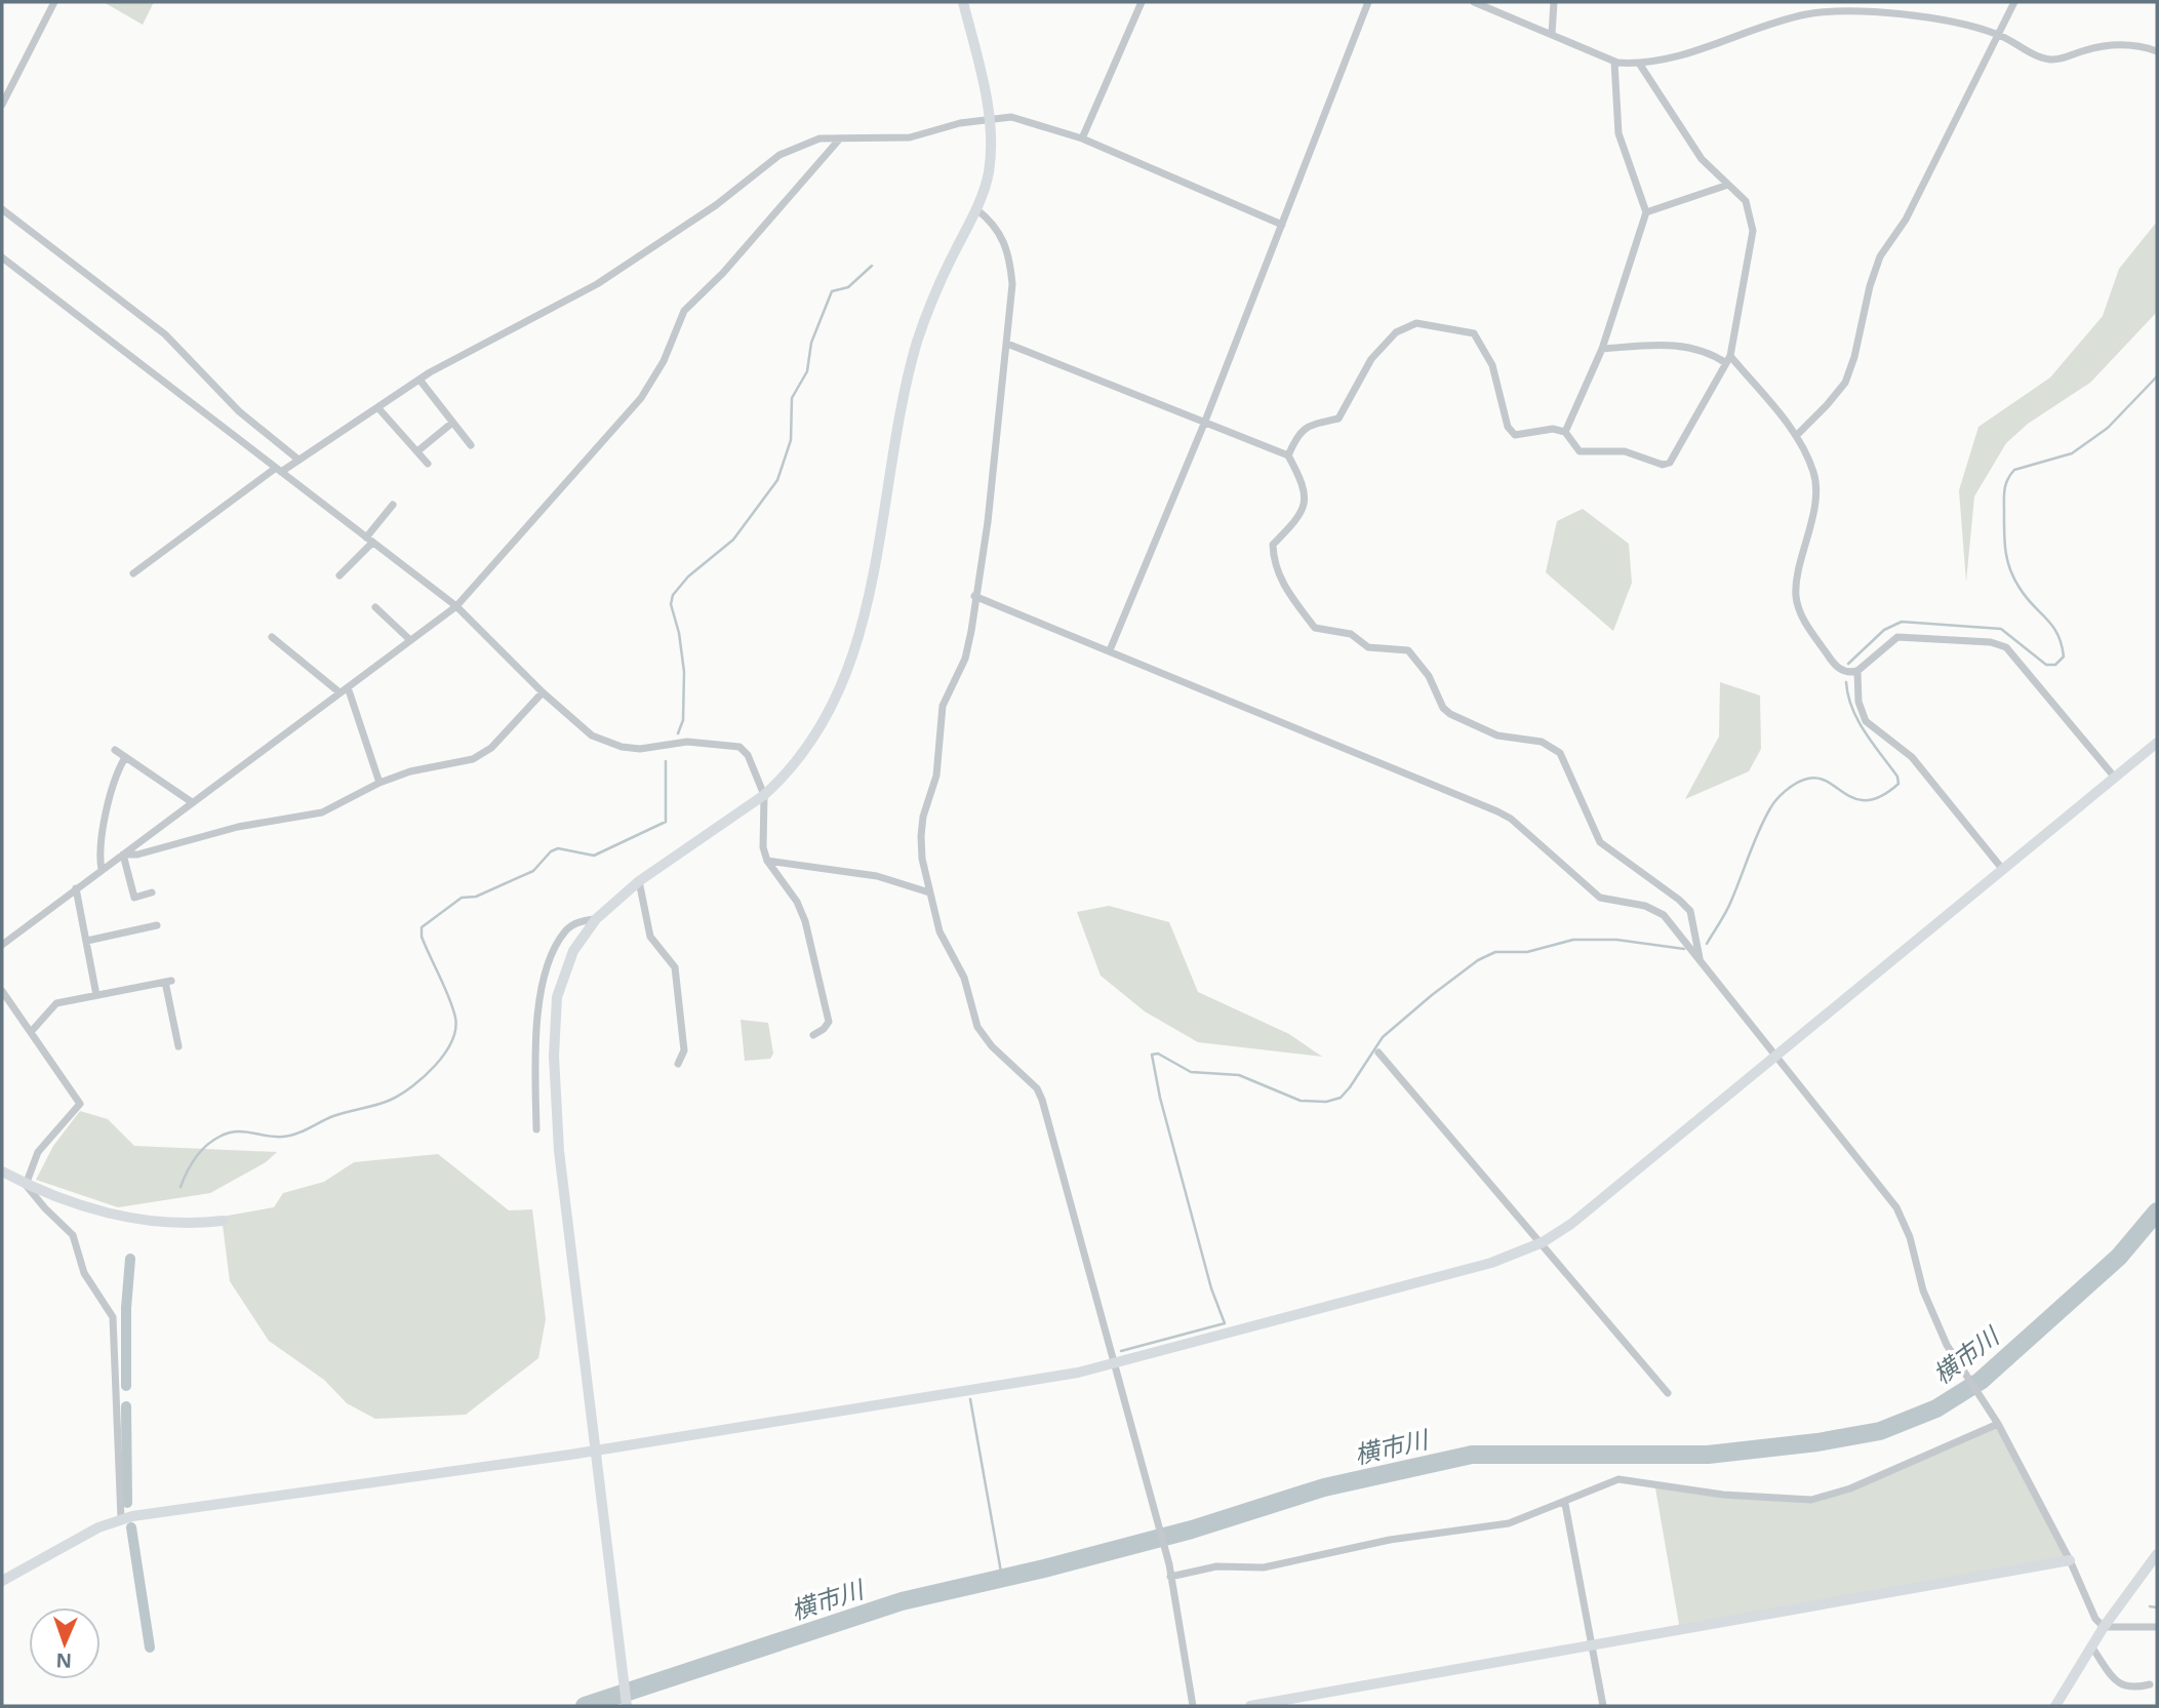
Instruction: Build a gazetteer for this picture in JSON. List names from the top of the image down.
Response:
{
  "water": ["横市川"],
  "north": "bottom"
}
